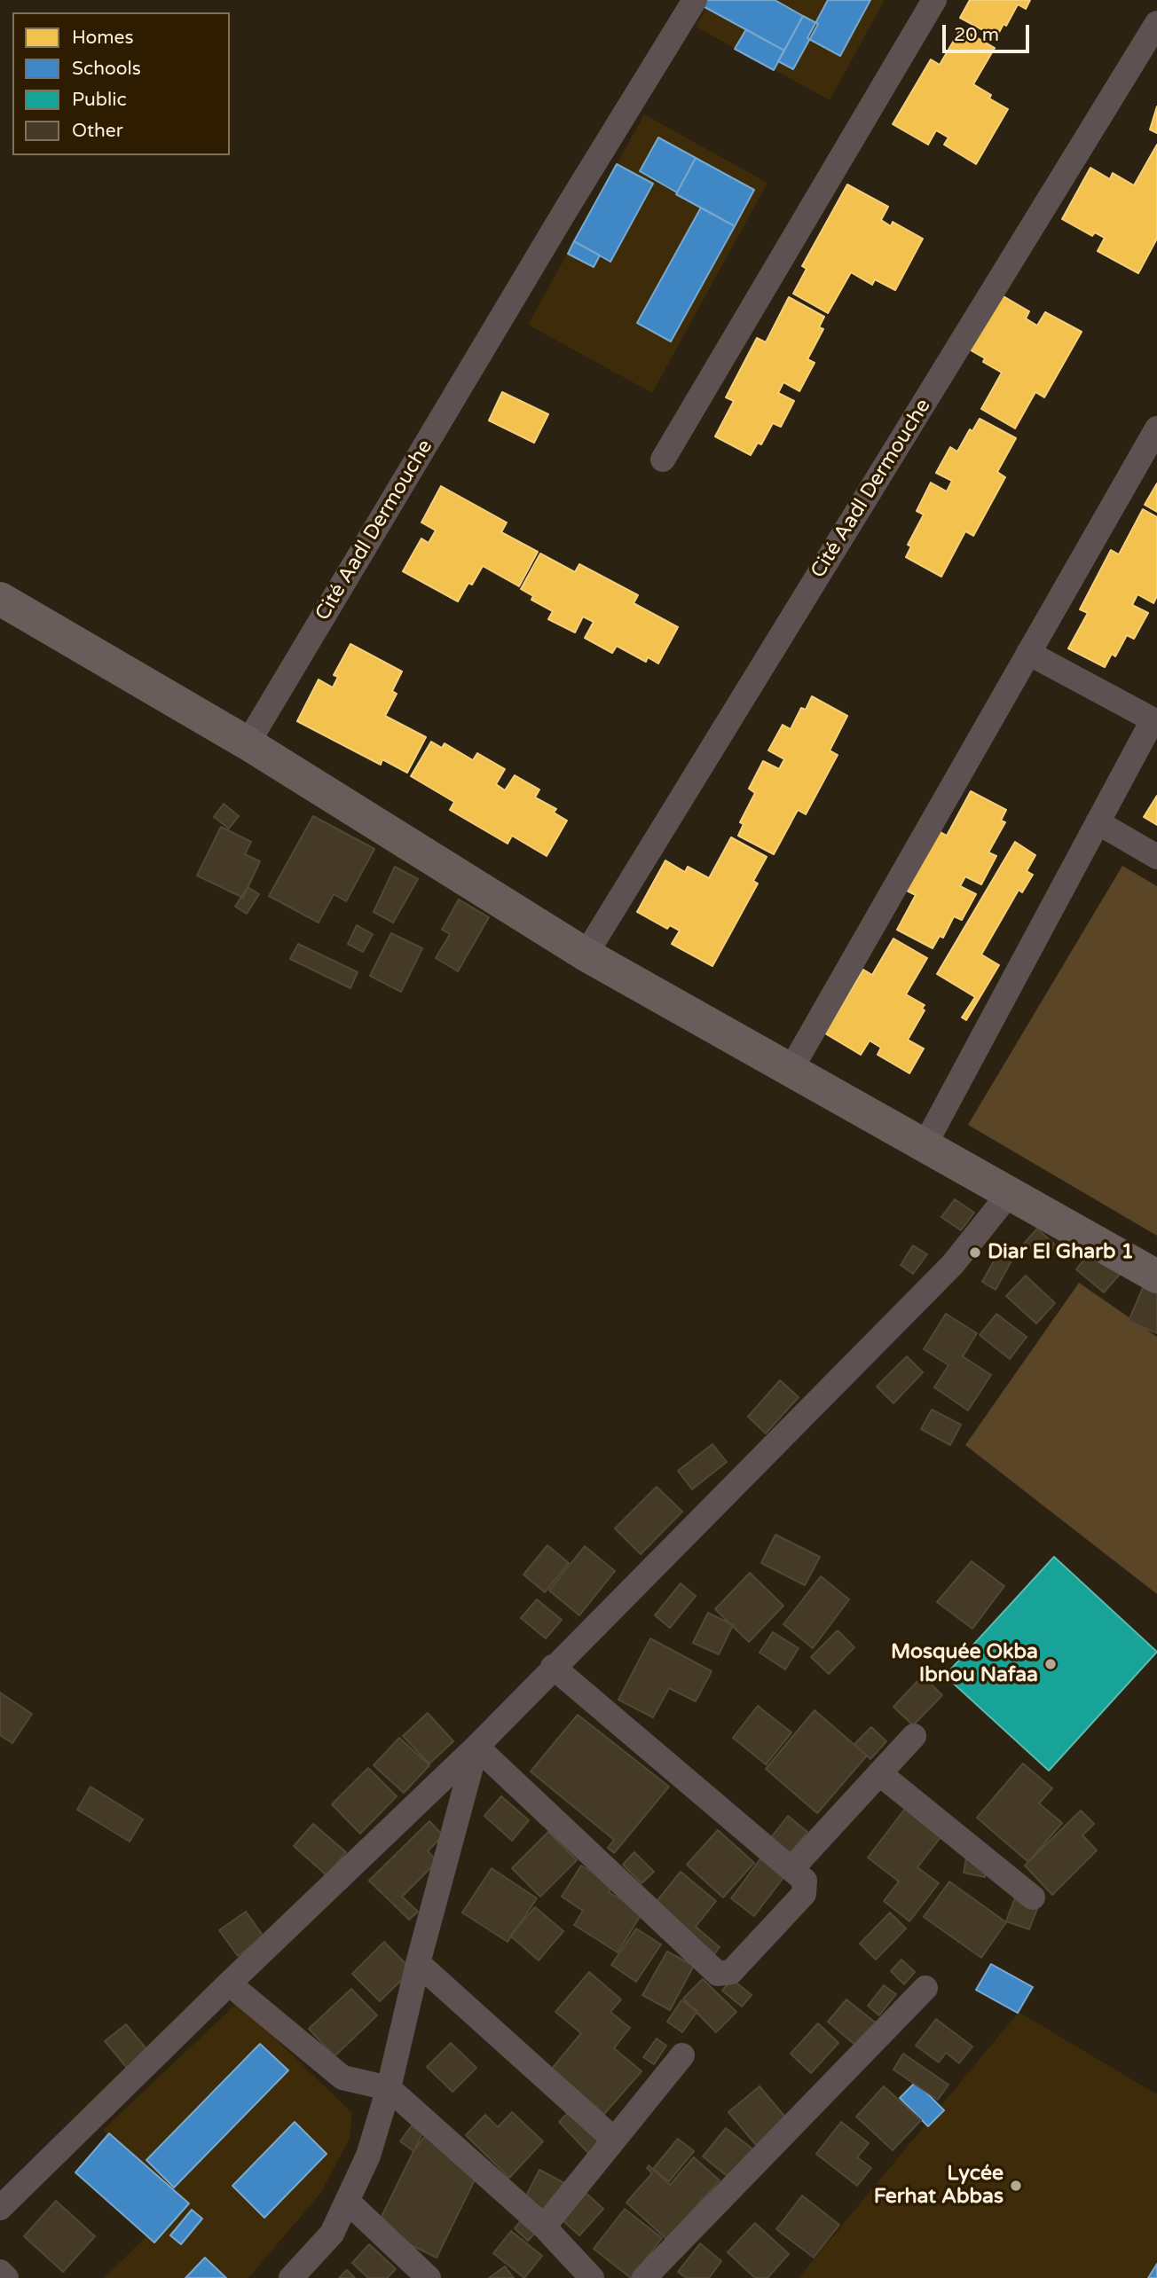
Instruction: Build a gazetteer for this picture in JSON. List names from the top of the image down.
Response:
{
  "streets": {
    "street": ["Cité Aadl Dermouche"]
  },
  "places": ["Diar El Gharb 1", "Mosquée Okba Ibnou Nafaa", "Lycée Ferhat Abbas"],
  "legend": [
    "Homes",
    "Schools",
    "Public",
    "Other"
  ],
  "scale_bar": "20 m"
}
